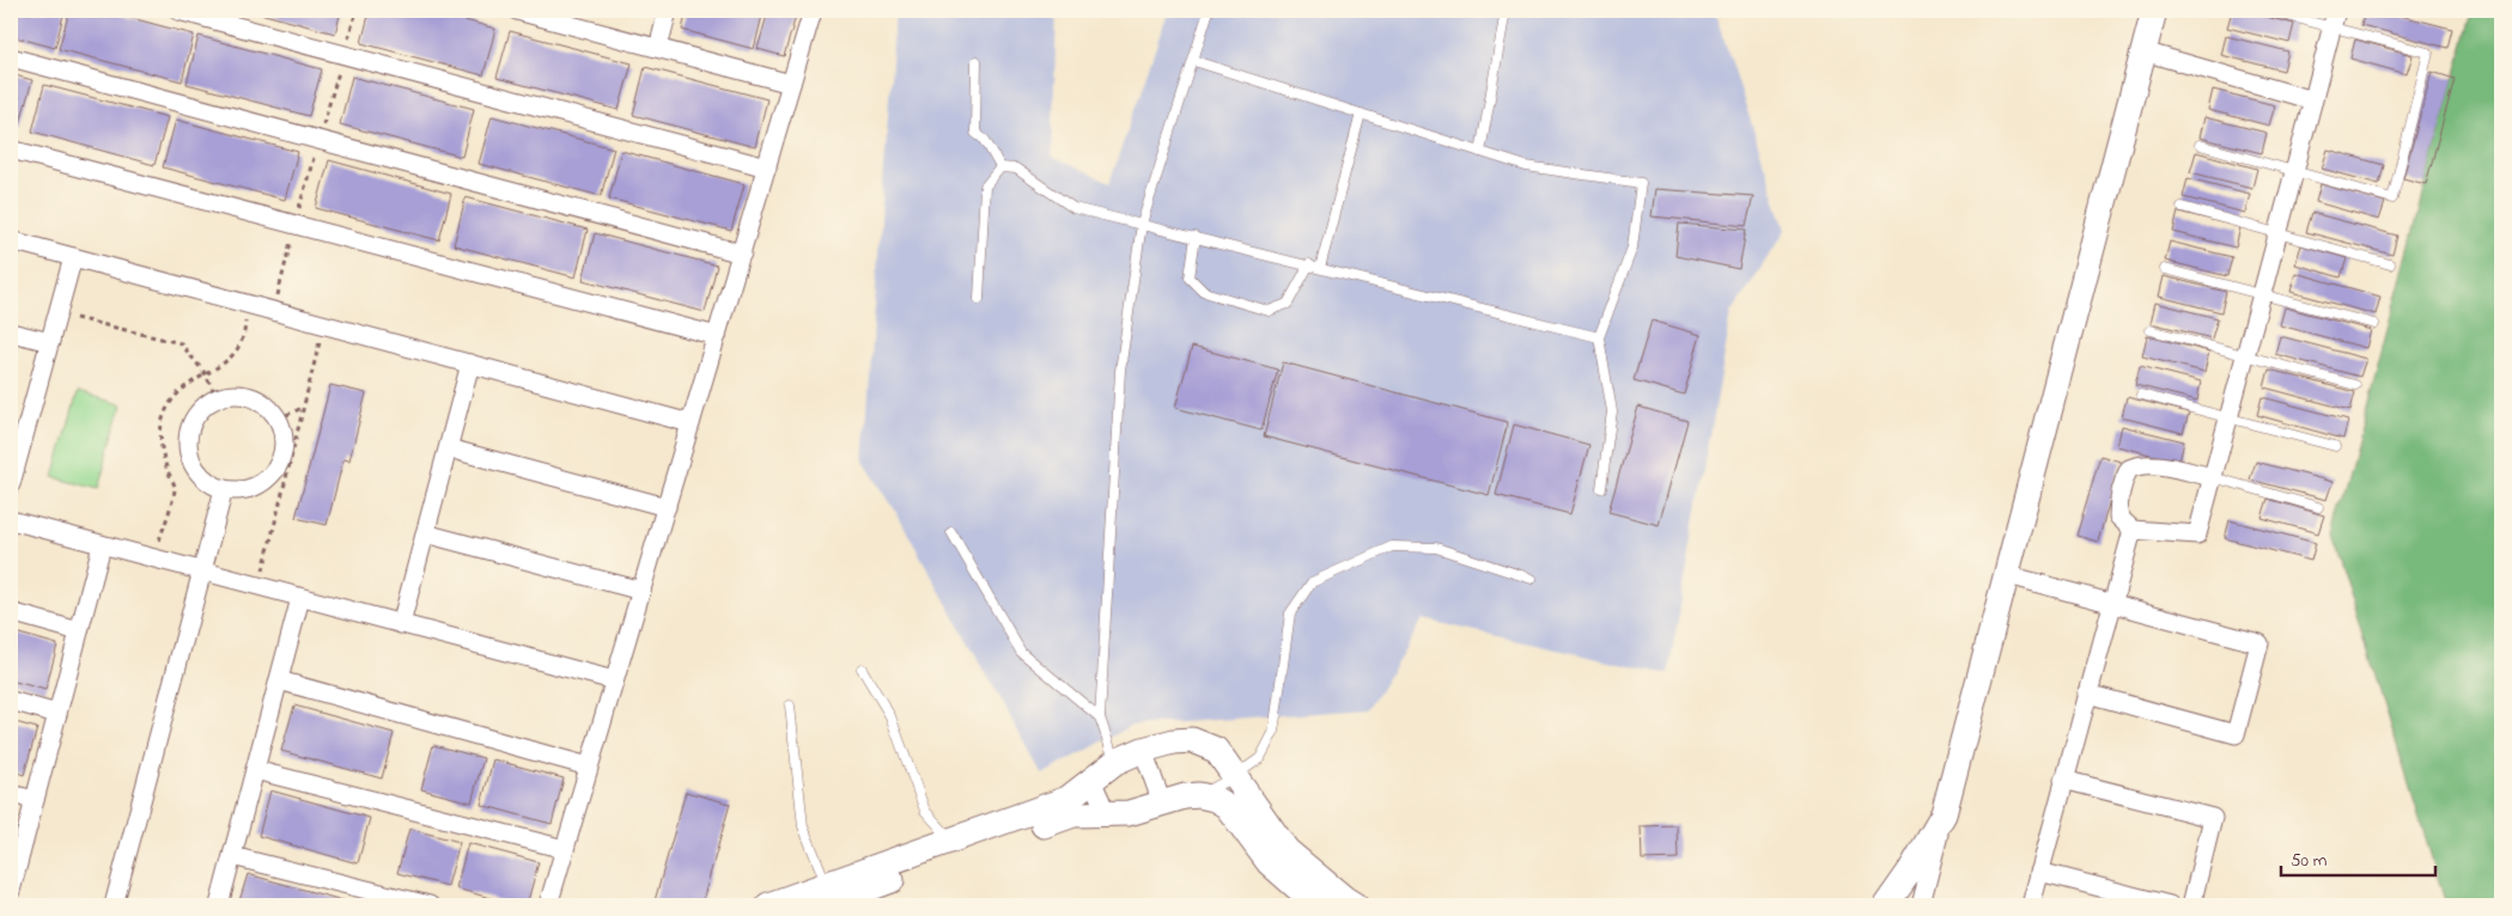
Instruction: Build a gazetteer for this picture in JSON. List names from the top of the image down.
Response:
{
  "scale_bar": "50 m"
}
